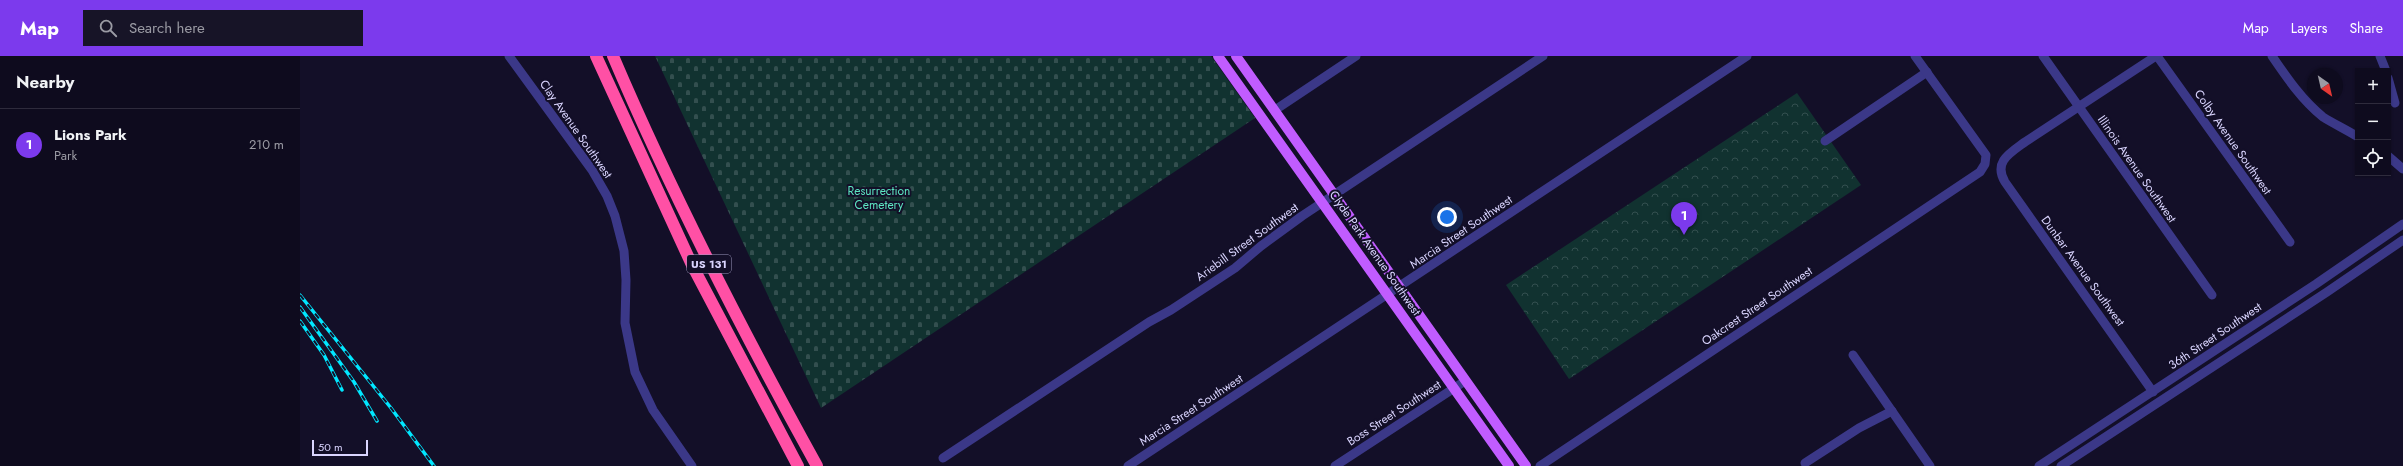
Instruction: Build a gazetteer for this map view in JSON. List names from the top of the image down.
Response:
{
  "streets": {
    "highway": ["US 131"],
    "main road": ["Clyde Park Avenue Southwest"],
    "street": [
      "Clay Avenue Southwest",
      "Colby Avenue Southwest",
      "Illinois Avenue Southwest",
      "Marcia Street Southwest",
      "Ariebill Street Southwest",
      "Dunbar Avenue Southwest",
      "Oakcrest Street Southwest",
      "36th Street Southwest",
      "Boss Street Southwest"
    ]
  },
  "crossings": [
    ["Illinois Avenue Southwest", "Dunbar Avenue Southwest"],
    ["Marcia Street Southwest", "Clyde Park Avenue Southwest"],
    ["Ariebill Street Southwest", "Clyde Park Avenue Southwest"],
    ["Clyde Park Avenue Southwest", "Boss Street Southwest"],
    ["Dunbar Avenue Southwest", "36th Street Southwest"]
  ],
  "parks": ["Resurrection Cemetery"],
  "scale_bar": "50 m",
  "north": "bottom right",
  "page": {
    "header": "Map",
    "search": "Search here",
    "nav": ["Map", "Layers", "Share"],
    "heading": "Nearby",
    "map_buttons": ["+", "−"],
    "list": [
      {
        "mark": "1",
        "name": "Lions Park",
        "note": "Park",
        "value": "210 m"
      }
    ],
    "pins": "1",
    "scale": "50 m"
  }
}
